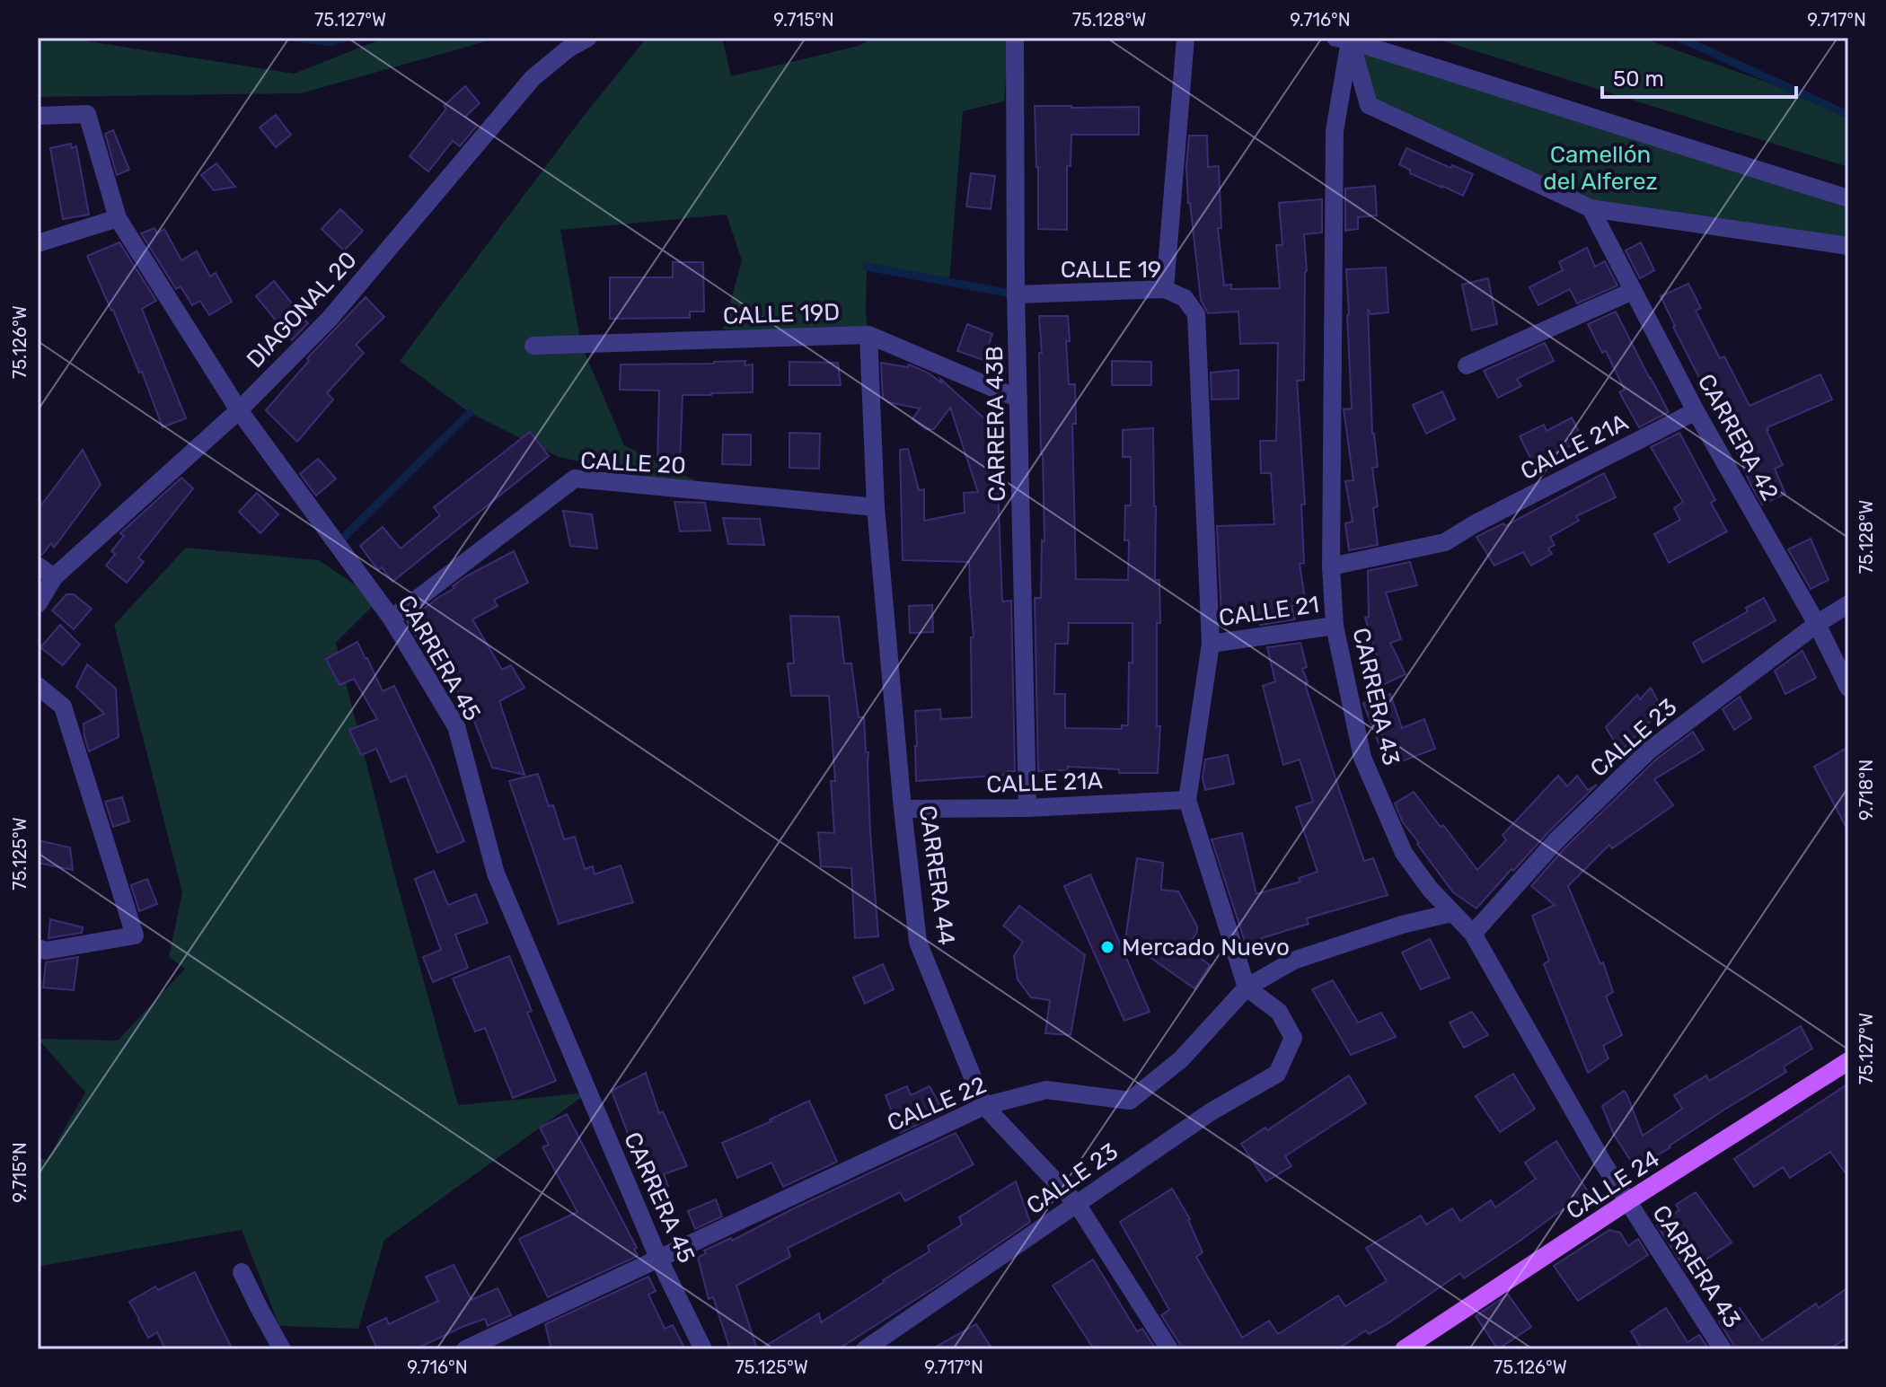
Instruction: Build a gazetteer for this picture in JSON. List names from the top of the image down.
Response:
{
  "streets": {
    "main road": ["CALLE 24"],
    "street": [
      "CALLE 19",
      "DIAGONAL 20",
      "CALLE 19D",
      "CARRERA 43B",
      "CARRERA 42",
      "CALLE 21A",
      "CALLE 20",
      "CALLE 21",
      "CARRERA 45",
      "CARRERA 43",
      "CALLE 23",
      "CARRERA 44",
      "CALLE 22"
    ]
  },
  "crossings": [
    ["CALLE 19", "CARRERA 43B"],
    ["CALLE 19", "CALLE 21"],
    ["DIAGONAL 20", "CARRERA 45"],
    ["CALLE 19D", "CARRERA 43B"],
    ["CALLE 19D", "CARRERA 44"],
    ["CARRERA 43B", "CALLE 21A"],
    ["CARRERA 42", "CALLE 21A"],
    ["CARRERA 42", "CALLE 23"],
    ["CALLE 21A", "CARRERA 43"],
    ["CALLE 21A", "CARRERA 44"],
    ["CALLE 20", "CARRERA 45"],
    ["CALLE 20", "CARRERA 44"],
    ["CALLE 21", "CARRERA 43"],
    ["CARRERA 45", "CALLE 22"],
    ["CARRERA 43", "CALLE 23"],
    ["CARRERA 43", "CALLE 22"],
    ["CARRERA 43", "CALLE 24"],
    ["CALLE 23", "CARRERA 44"],
    ["CALLE 23", "CALLE 22"],
    ["CARRERA 44", "CALLE 22"]
  ],
  "parks": ["Camellón del Alferez"],
  "places": ["Mercado Nuevo"],
  "scale_bar": "50 m",
  "coordinates": [
    "75.127°W",
    "9.715°N",
    "75.128°W",
    "9.716°N",
    "9.717°N",
    "75.126°W",
    "9.718°N",
    "75.125°W"
  ]
}
